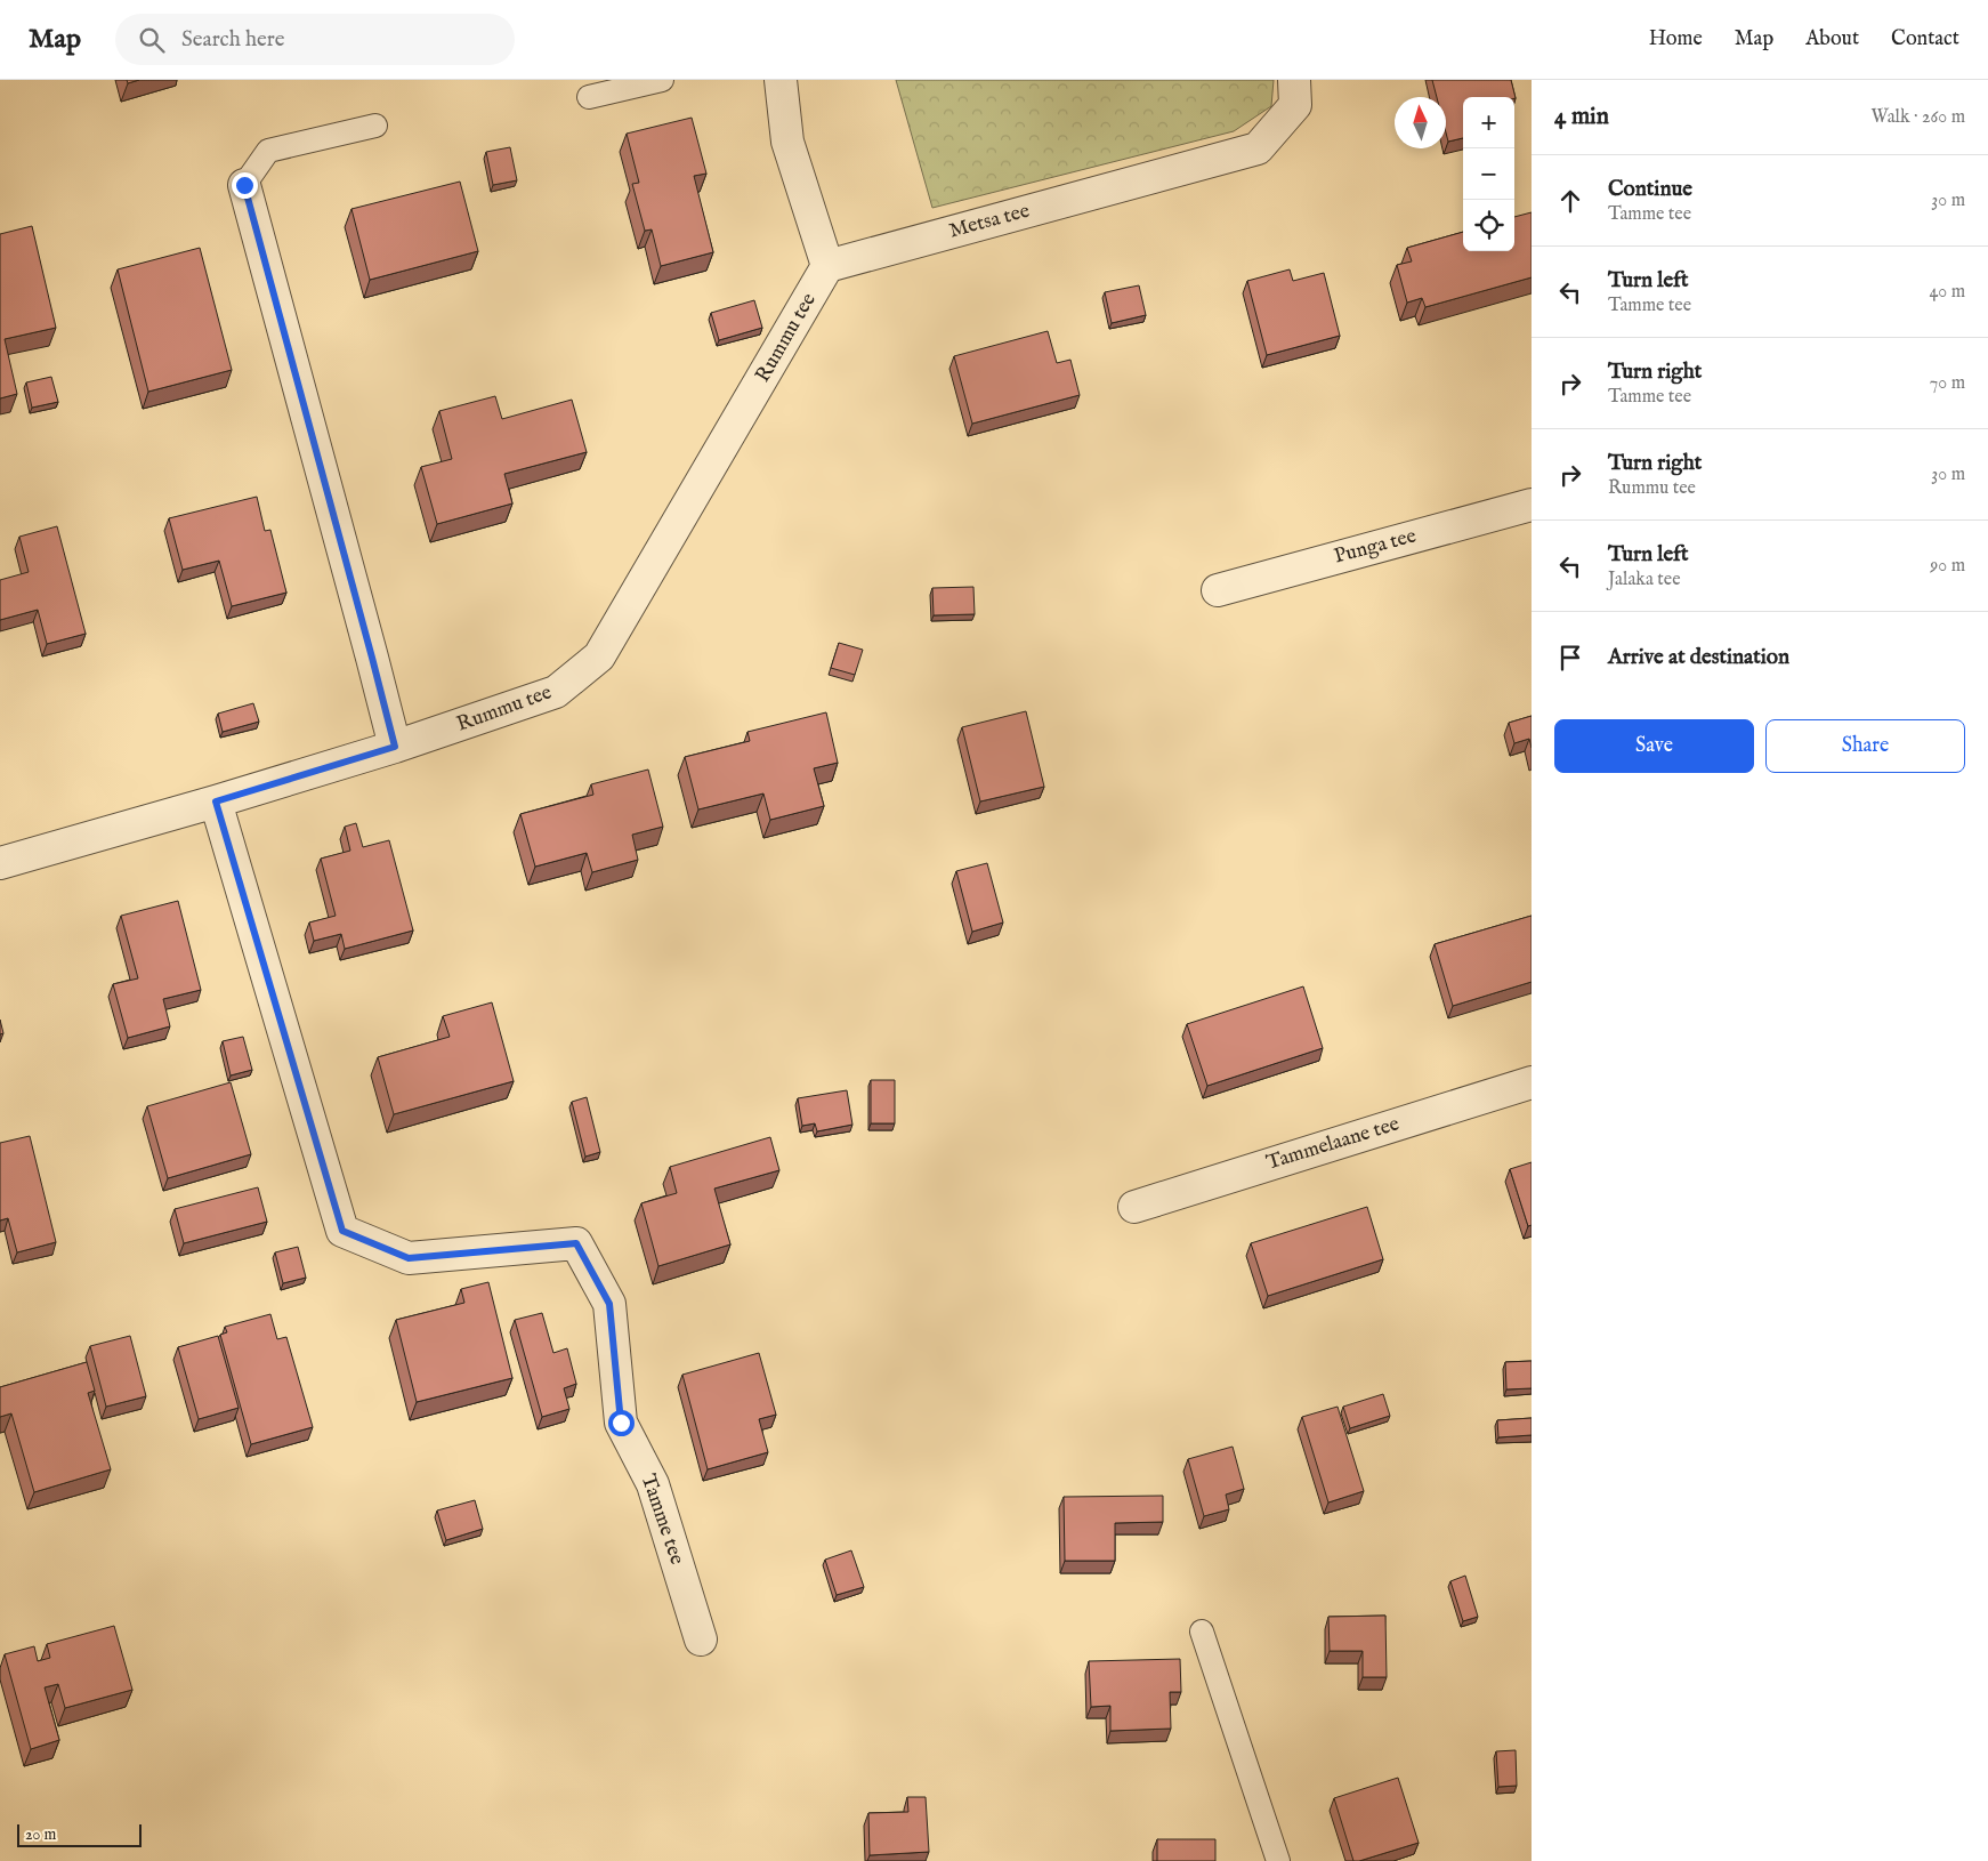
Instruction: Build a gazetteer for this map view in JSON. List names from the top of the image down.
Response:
{
  "streets": {
    "street": [
      "Metsa tee",
      "Rummu tee",
      "Punga tee",
      "Tammelaane tee",
      "Tamme tee"
    ]
  },
  "crossings": [
    ["Metsa tee", "Rummu tee"],
    ["Rummu tee", "Tamme tee"]
  ],
  "scale_bar": "20 m",
  "north": "top",
  "page": {
    "header": "Map",
    "search": "Search here",
    "nav": [
      "Home",
      "Map",
      "About",
      "Contact"
    ],
    "heading": ["4 min", "Walk · 260 m"],
    "map_buttons": ["+", "−"],
    "list": [
      ["Continue", "Tamme tee", "30 m"],
      ["Turn left", "Tamme tee", "40 m"],
      ["Turn right", "Tamme tee", "70 m"],
      ["Turn right", "Rummu tee", "30 m"],
      ["Turn left", "Jalaka tee", "90 m"],
      "Arrive at destination"
    ],
    "buttons": ["Save", "Share"],
    "scale": "20 m"
  }
}
